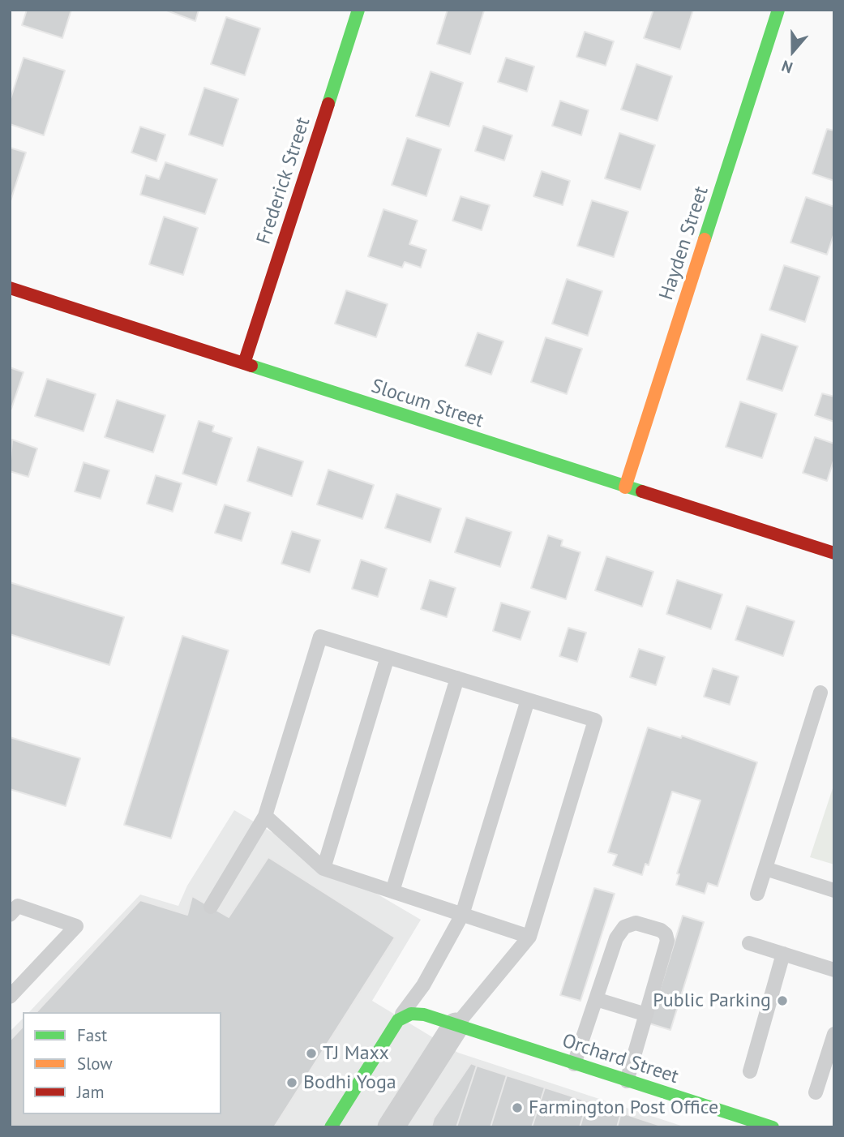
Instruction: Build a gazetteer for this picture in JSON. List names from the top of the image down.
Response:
{
  "streets": {
    "street": [
      "Frederick Street",
      "Hayden Street",
      "Slocum Street",
      "Orchard Street"
    ]
  },
  "crossings": [
    ["Frederick Street", "Slocum Street"],
    ["Hayden Street", "Slocum Street"]
  ],
  "places": [
    "Public Parking",
    "TJ Maxx",
    "Bodhi Yoga",
    "Farmington Post Office"
  ],
  "legend": ["Fast", "Slow", "Jam"],
  "north": "bottom"
}
